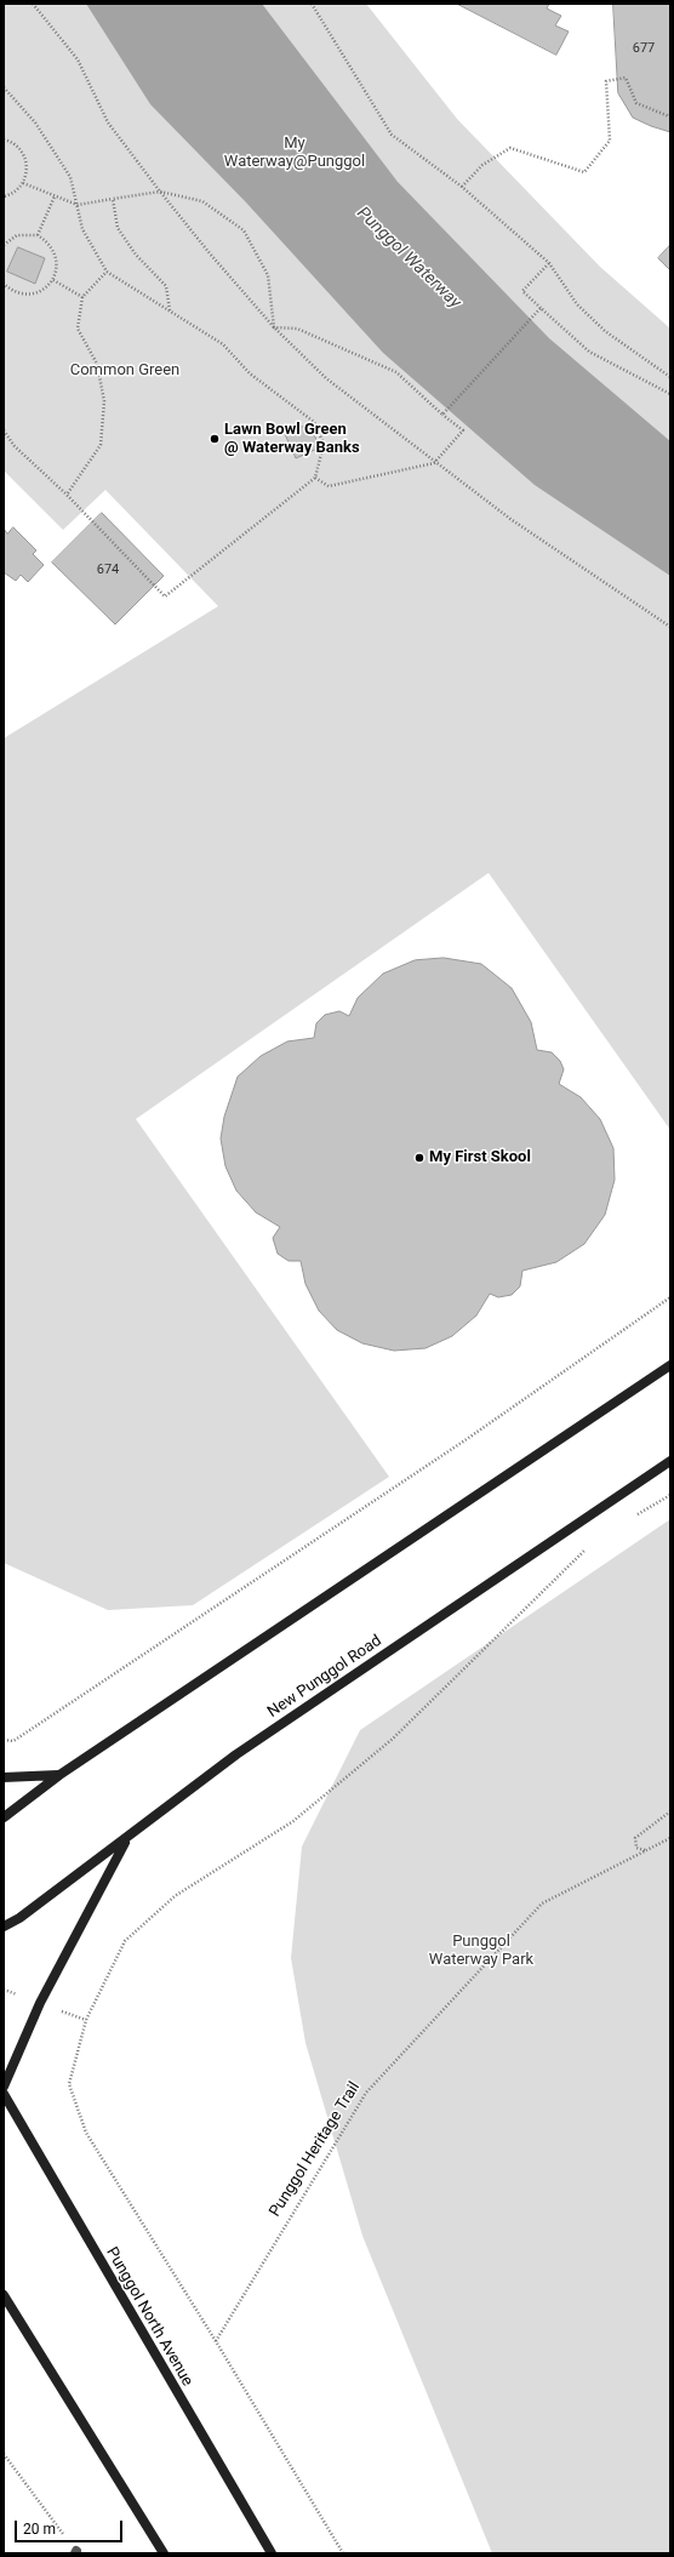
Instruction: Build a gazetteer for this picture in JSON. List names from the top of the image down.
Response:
{
  "streets": {
    "main road": ["New Punggol Road", "Punggol North Avenue"],
    "path": ["Punggol Heritage Trail"]
  },
  "water": ["Punggol Waterway"],
  "parks": ["My Waterway@Punggol", "Common Green", "Punggol Waterway Park"],
  "places": ["Lawn Bowl Green @ Waterway Banks", "My First Skool"],
  "house_numbers": ["677", "674"],
  "scale_bar": "20 m"
}
